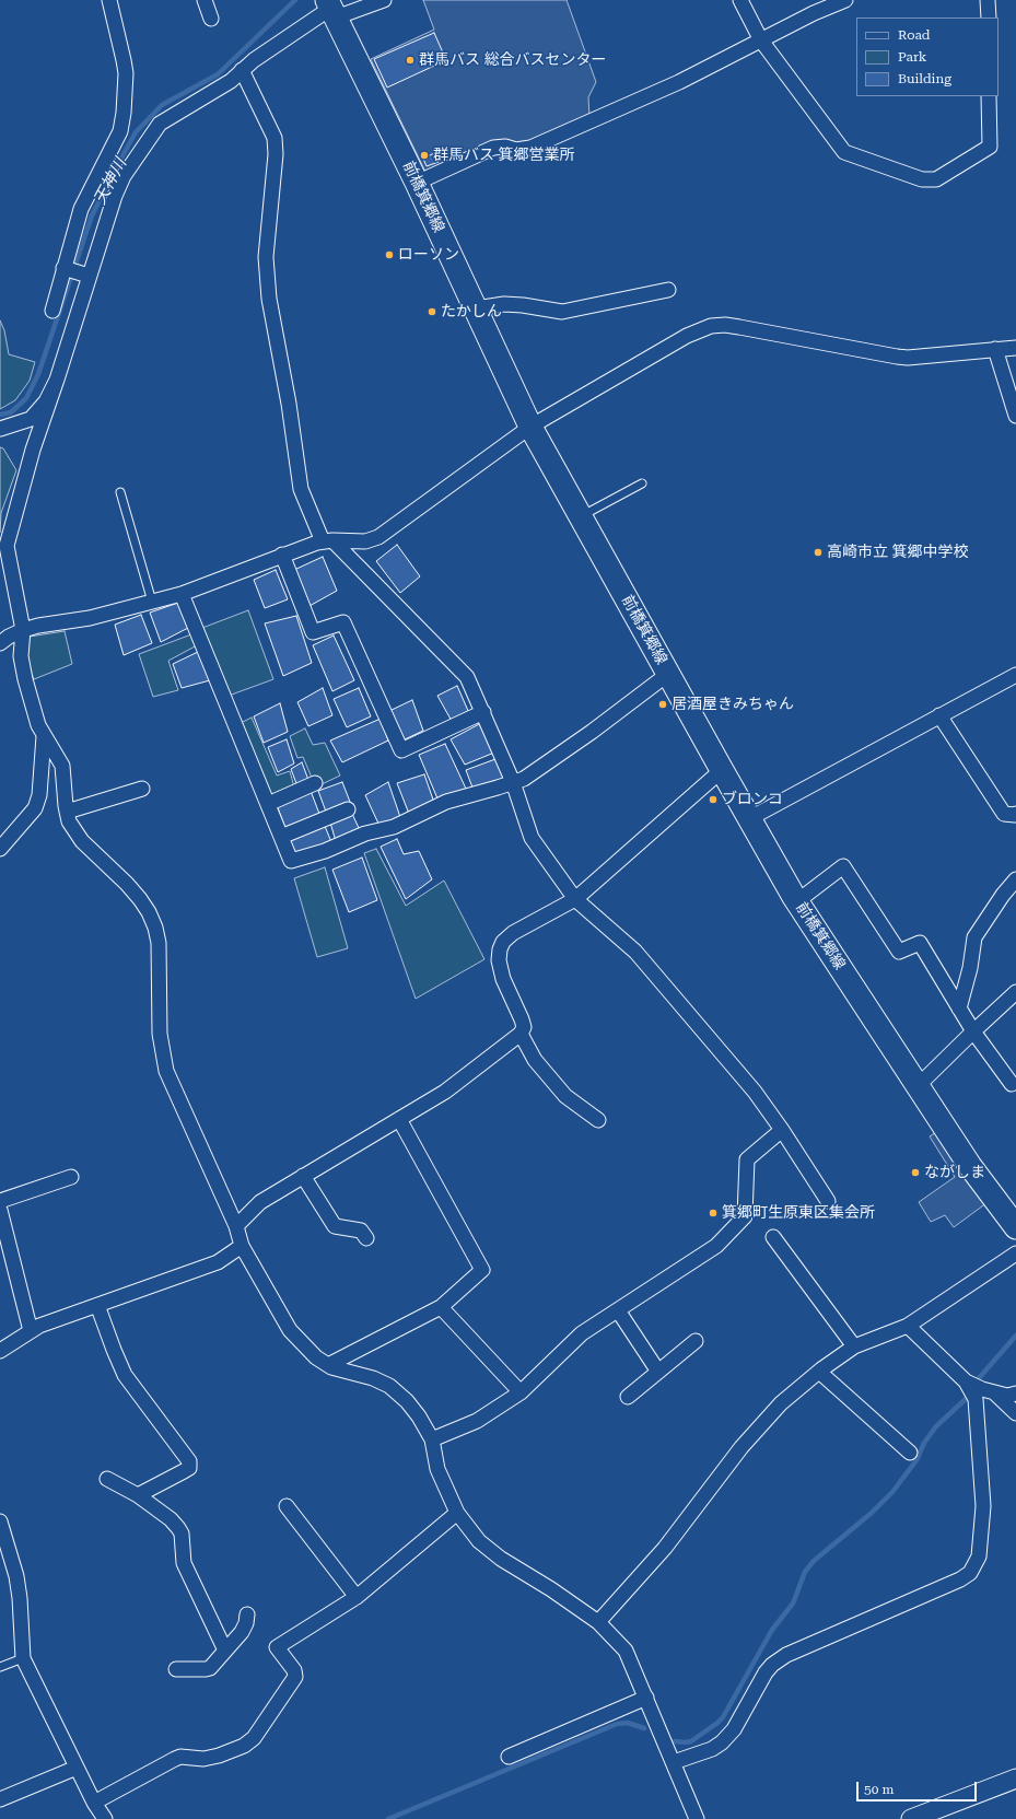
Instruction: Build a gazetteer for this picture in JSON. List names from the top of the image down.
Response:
{
  "streets": {
    "main road": ["前橋箕郷線"]
  },
  "water": ["天神川"],
  "places": [
    "群馬バス 総合バスセンター",
    "群馬バス 箕郷営業所",
    "ローソン",
    "たかしん",
    "高崎市立 箕郷中学校",
    "居酒屋きみちゃん",
    "ブロンコ",
    "ながしま",
    "箕郷町生原東区集会所"
  ],
  "legend": ["Road", "Park", "Building"],
  "scale_bar": "50 m"
}
